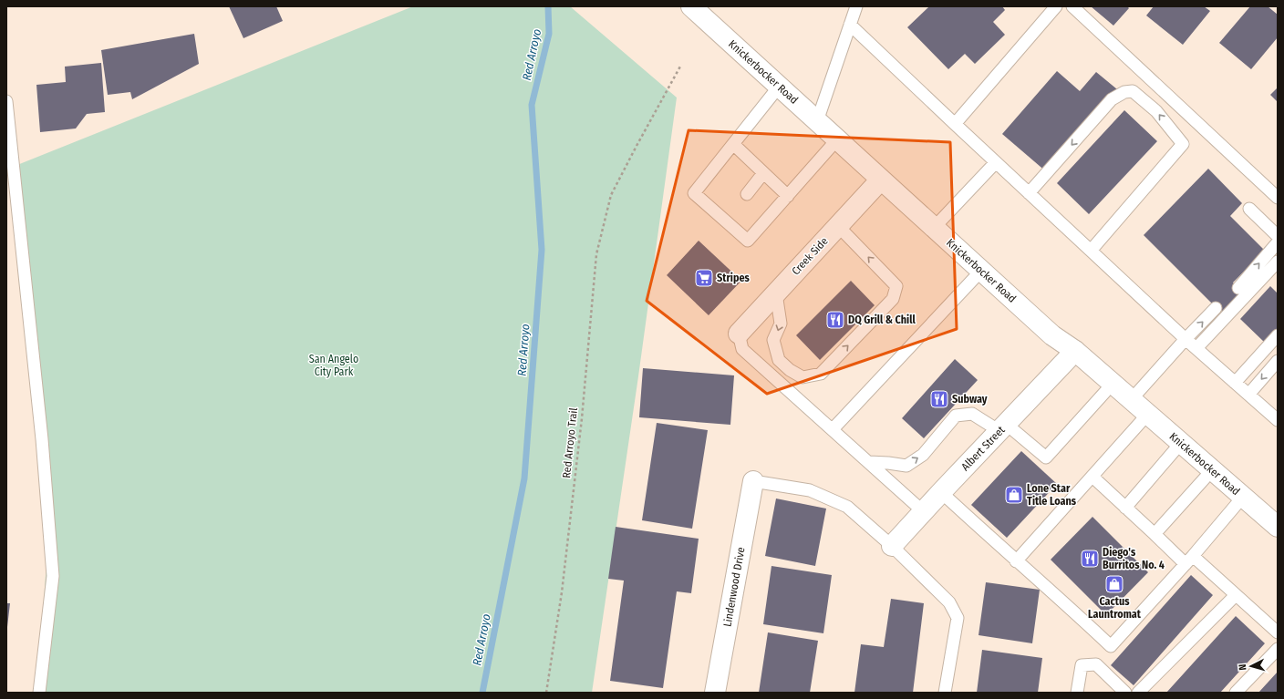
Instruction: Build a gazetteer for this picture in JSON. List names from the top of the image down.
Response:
{
  "streets": {
    "main road": [
      "Knickerbocker Road",
      "Creek Side",
      "Albert Street",
      "Lindenwood Drive"
    ],
    "path": ["Red Arroyo Trail"]
  },
  "crossings": [
    ["Knickerbocker Road", "Creek Side"],
    ["Knickerbocker Road", "Albert Street"]
  ],
  "water": ["Red Arroyo"],
  "parks": ["San Angelo City Park"],
  "places": {
    "supermarket": ["Stripes"],
    "restaurant": ["DQ Grill & Chill", "Subway", "Diego's Burritos No. 4"],
    "shop": ["Lone Star Title Loans", "Cactus Launtromat"]
  },
  "north": "left"
}
